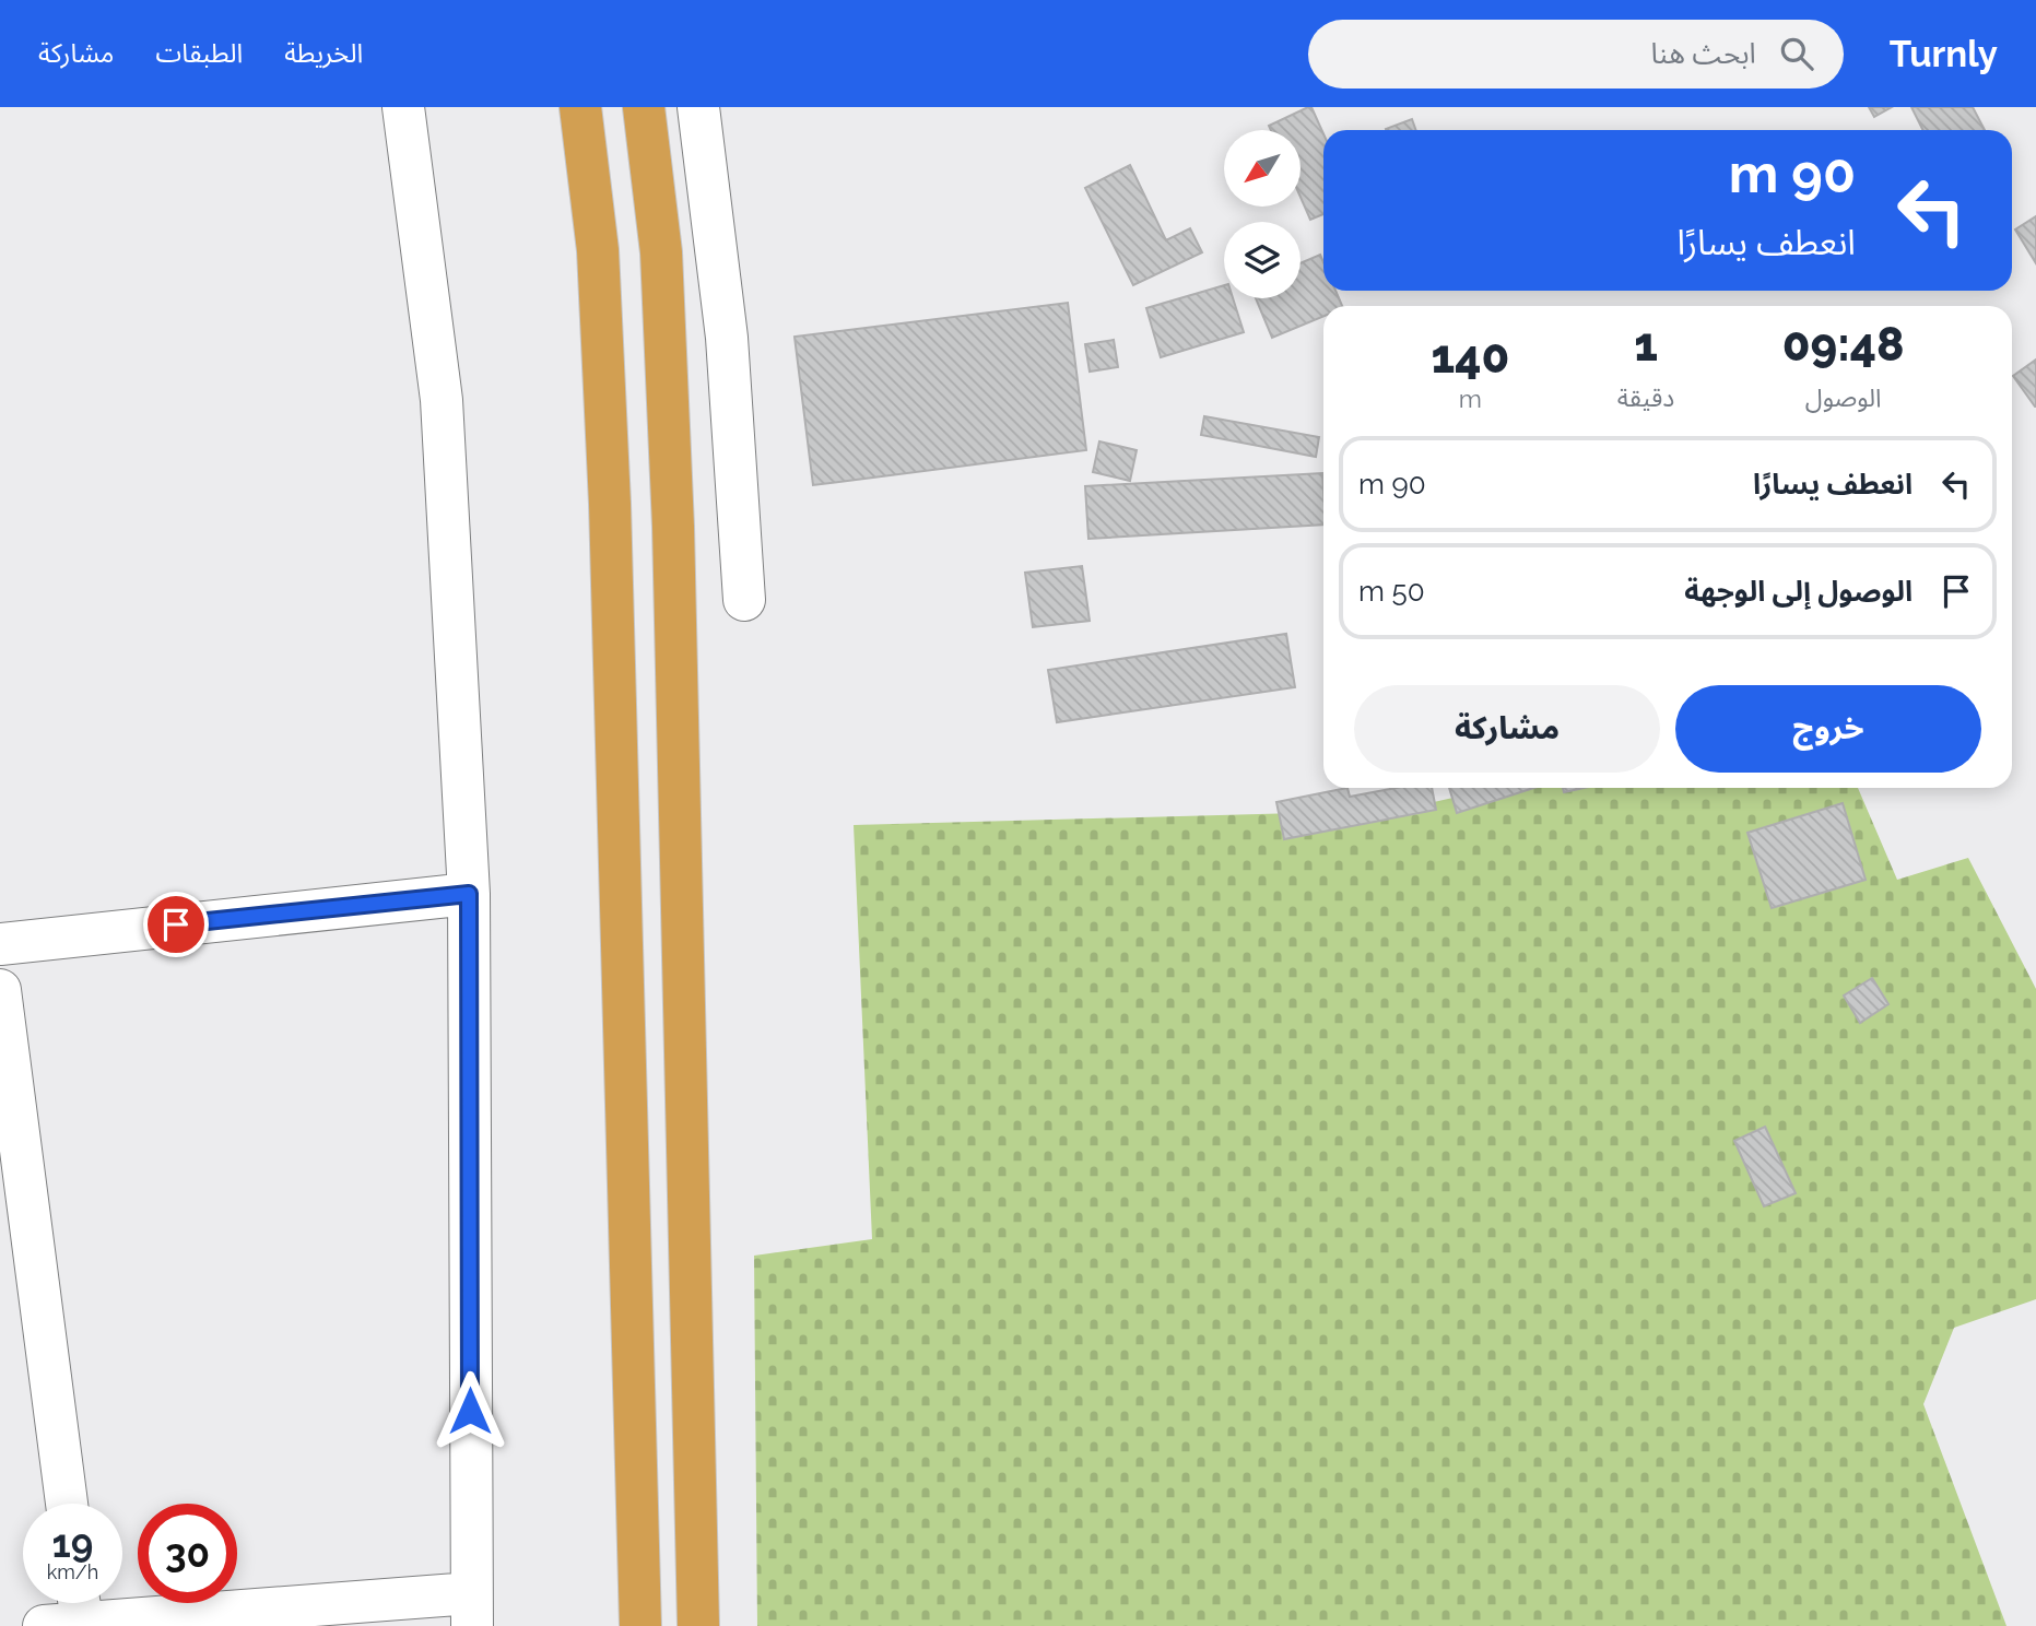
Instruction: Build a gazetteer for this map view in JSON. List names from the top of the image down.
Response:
{
  "north": "bottom left",
  "page": {
    "header": "Turnly",
    "search": "ابحث هنا",
    "nav": ["الخريطة", "الطبقات", "مشاركة"],
    "turn": ["90 m", "انعطف يسارًا"],
    "eta": [
      "09:48",
      "الوصول",
      "1",
      "دقيقة",
      "140",
      "m"
    ],
    "list": [
      {
        "name": "انعطف يسارًا",
        "value": "90 m"
      },
      {
        "name": "الوصول إلى الوجهة",
        "value": "50 m"
      }
    ],
    "buttons": ["خروج", "مشاركة"],
    "speed": "19 km/h",
    "limit": "30"
  }
}
